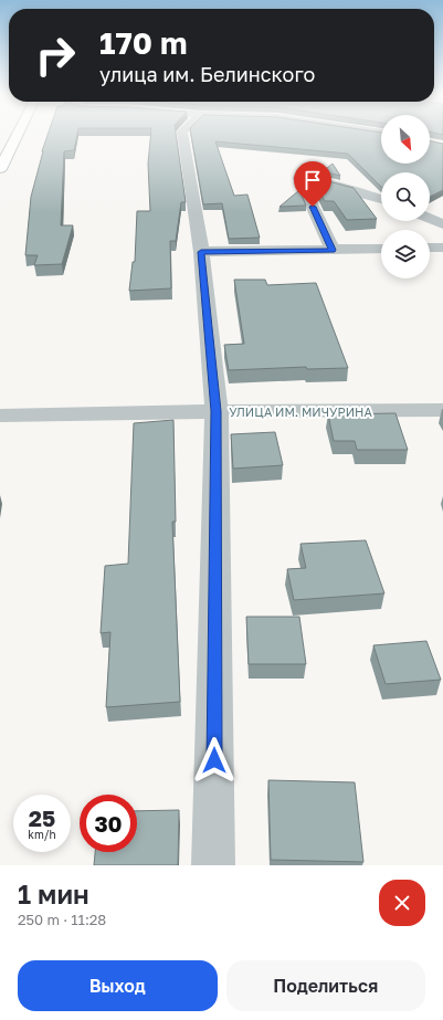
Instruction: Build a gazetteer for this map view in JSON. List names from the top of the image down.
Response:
{
  "streets": {
    "street": ["УЛИЦА ИМ. МИЧУРИНА"]
  },
  "north": "bottom right",
  "page": {
    "turn": ["170 m", "улица им. Белинского"],
    "speed": "25 km/h",
    "limit": "30",
    "heading": ["1 мин", "250 m · 11:28"],
    "buttons": ["Выход", "Поделиться"]
  }
}
